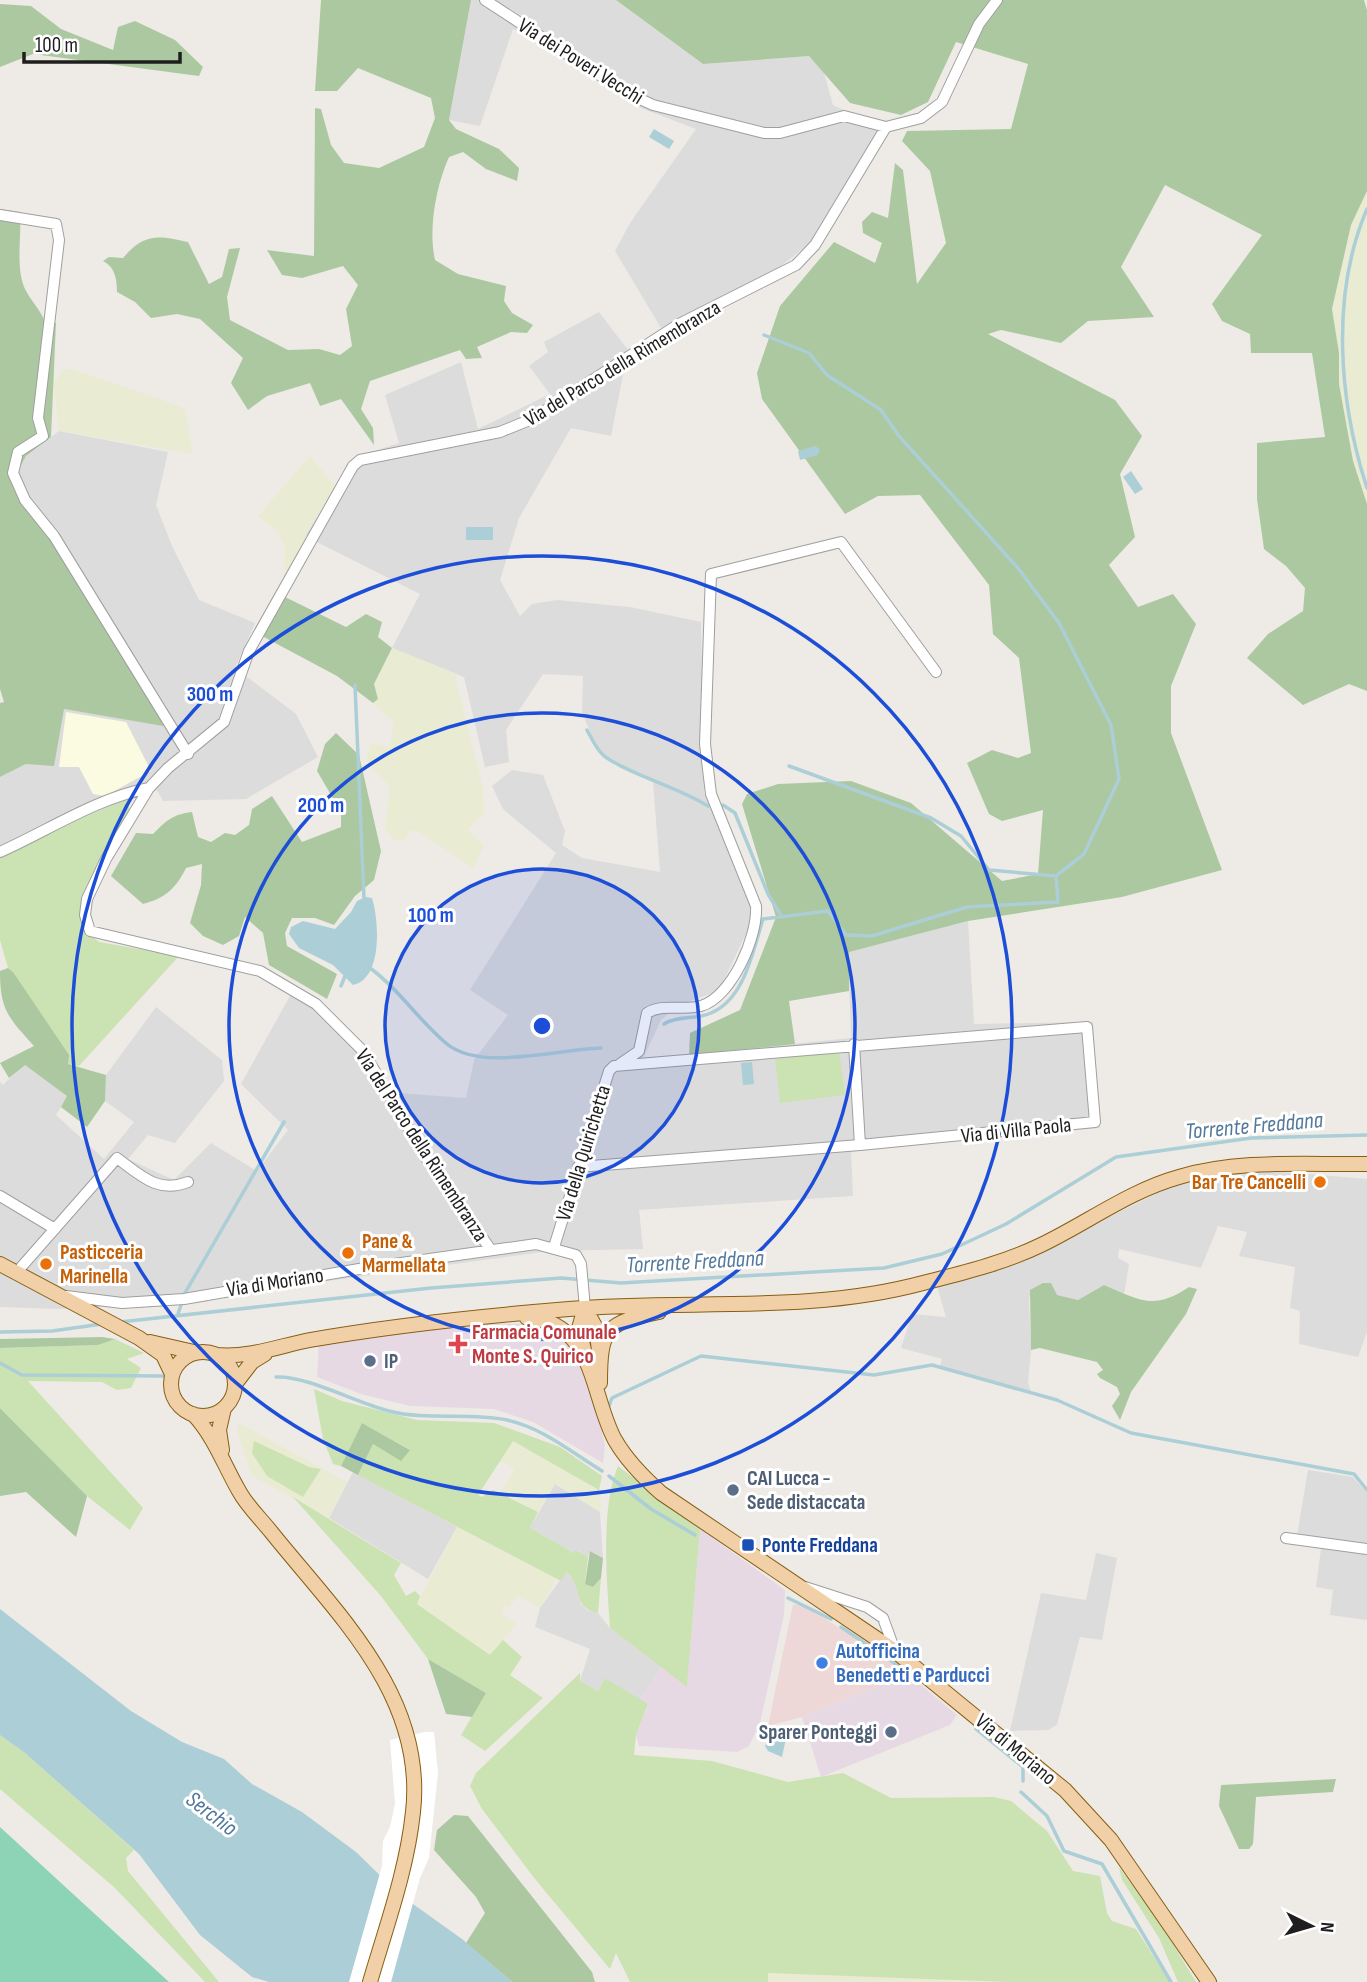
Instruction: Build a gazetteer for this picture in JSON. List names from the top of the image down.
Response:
{
  "streets": {
    "main road": ["Via di Moriano"],
    "street": [
      "Via dei Poveri Vecchi",
      "Via del Parco della Rimembranza",
      "Via di Villa Paola",
      "Via della Quirichetta"
    ]
  },
  "crossings": [
    ["Via dei Poveri Vecchi", "Via del Parco della Rimembranza"],
    ["Via del Parco della Rimembranza", "Via di Moriano"],
    ["Via di Villa Paola", "Via della Quirichetta"],
    ["Via della Quirichetta", "Via di Moriano"]
  ],
  "water": ["Torrente Freddana", "Serchio"],
  "places": {
    "other": [
      "Bar Tre Cancelli",
      "Pane & Marmellata",
      "Pasticceria Marinella",
      "IP",
      "CAI Lucca - Sede distaccata",
      "Autofficina Benedetti e Parducci",
      "Sparer Ponteggi"
    ],
    "health": ["Farmacia Comunale Monte S. Quirico"],
    "transit": ["Ponte Freddana"]
  },
  "scale_bar": "100 m",
  "north": "right",
  "rings": ["300 m", "200 m", "100 m"]
}
